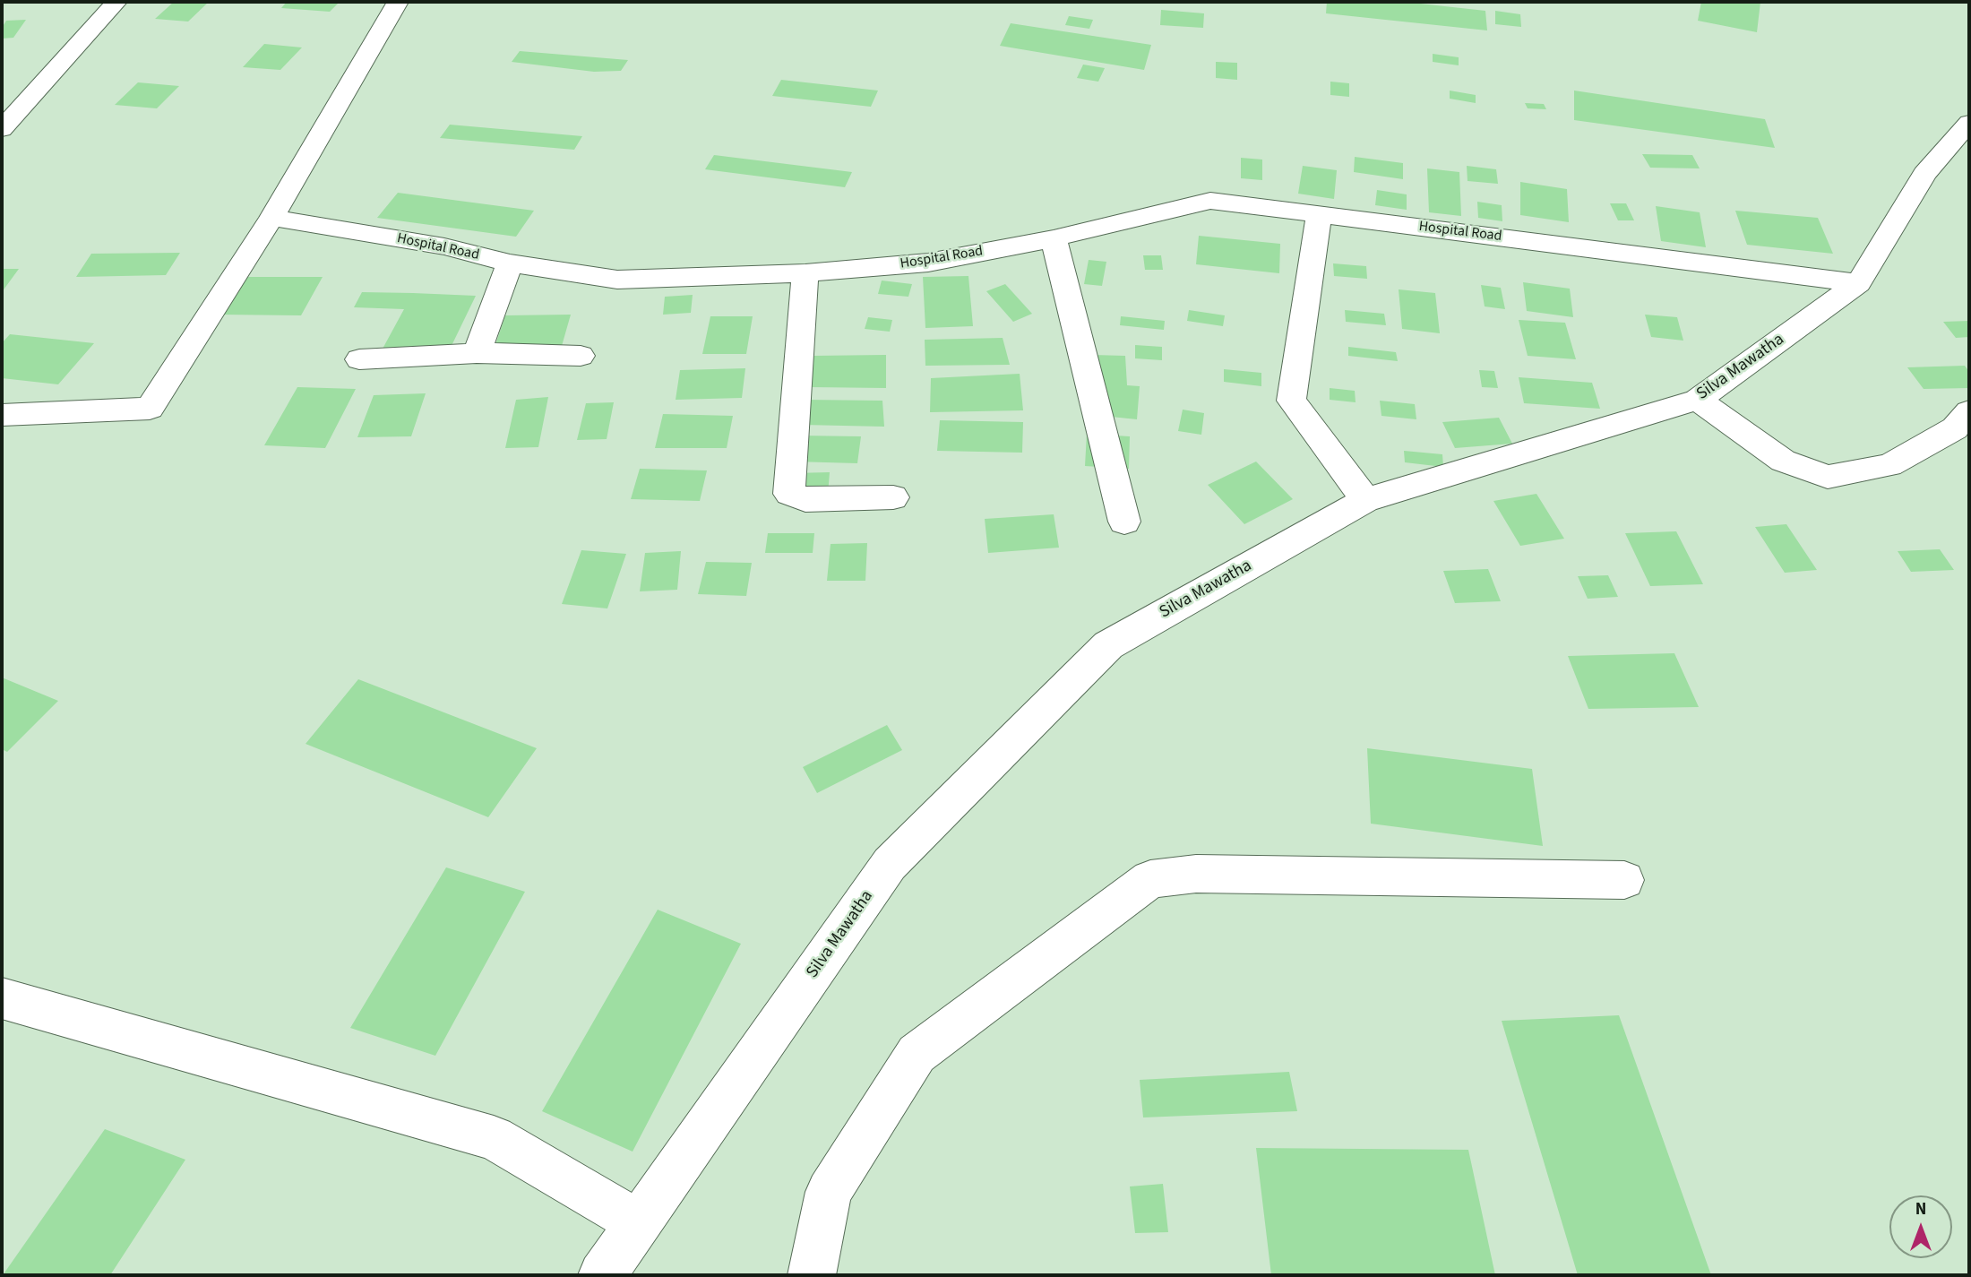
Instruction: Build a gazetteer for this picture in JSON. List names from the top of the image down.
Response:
{
  "streets": {
    "street": ["Hospital Road", "Silva Mawatha"]
  },
  "crossings": [
    ["Hospital Road", "Silva Mawatha"]
  ],
  "north": "top"
}
